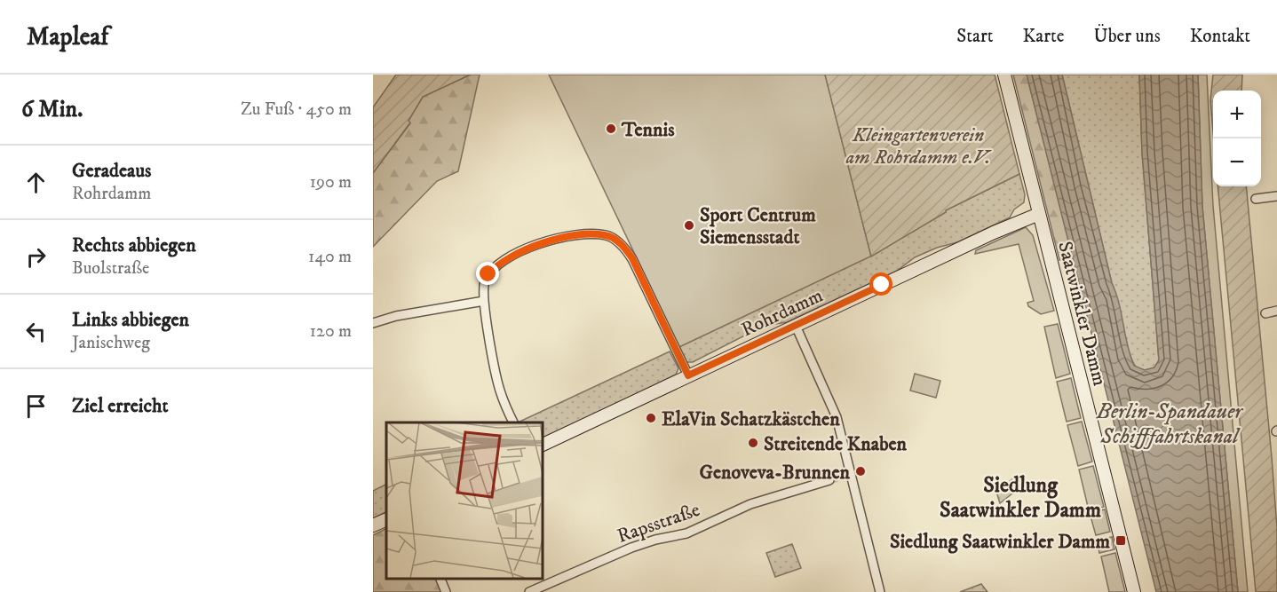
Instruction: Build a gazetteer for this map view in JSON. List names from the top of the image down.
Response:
{
  "streets": {
    "main road": ["Rohrdamm", "Saatwinkler Damm"],
    "street": ["Rapsstraße"]
  },
  "crossings": [
    ["Rohrdamm", "Saatwinkler Damm"]
  ],
  "districts": ["Siedlung Saatwinkler Damm"],
  "water": ["Berlin-Spandauer Schifffahrtskanal"],
  "parks": ["Kleingartenverein am Rohrdamm e.V."],
  "places": {
    "other": [
      "Tennis",
      "Sport Centrum Siemensstadt",
      "ElaVin Schatzkästchen",
      "Streitende Knaben",
      "Genoveva-Brunnen"
    ],
    "transit": ["Siedlung Saatwinkler Damm"]
  },
  "page": {
    "header": "Mapleaf",
    "nav": [
      "Start",
      "Karte",
      "Über uns",
      "Kontakt"
    ],
    "heading": ["6 Min.", "Zu Fuß · 450 m"],
    "map_buttons": ["+", "−"],
    "list": [
      ["Geradeaus", "Rohrdamm", "190 m"],
      ["Rechts abbiegen", "Buolstraße", "140 m"],
      ["Links abbiegen", "Janischweg", "120 m"],
      "Ziel erreicht"
    ]
  }
}
